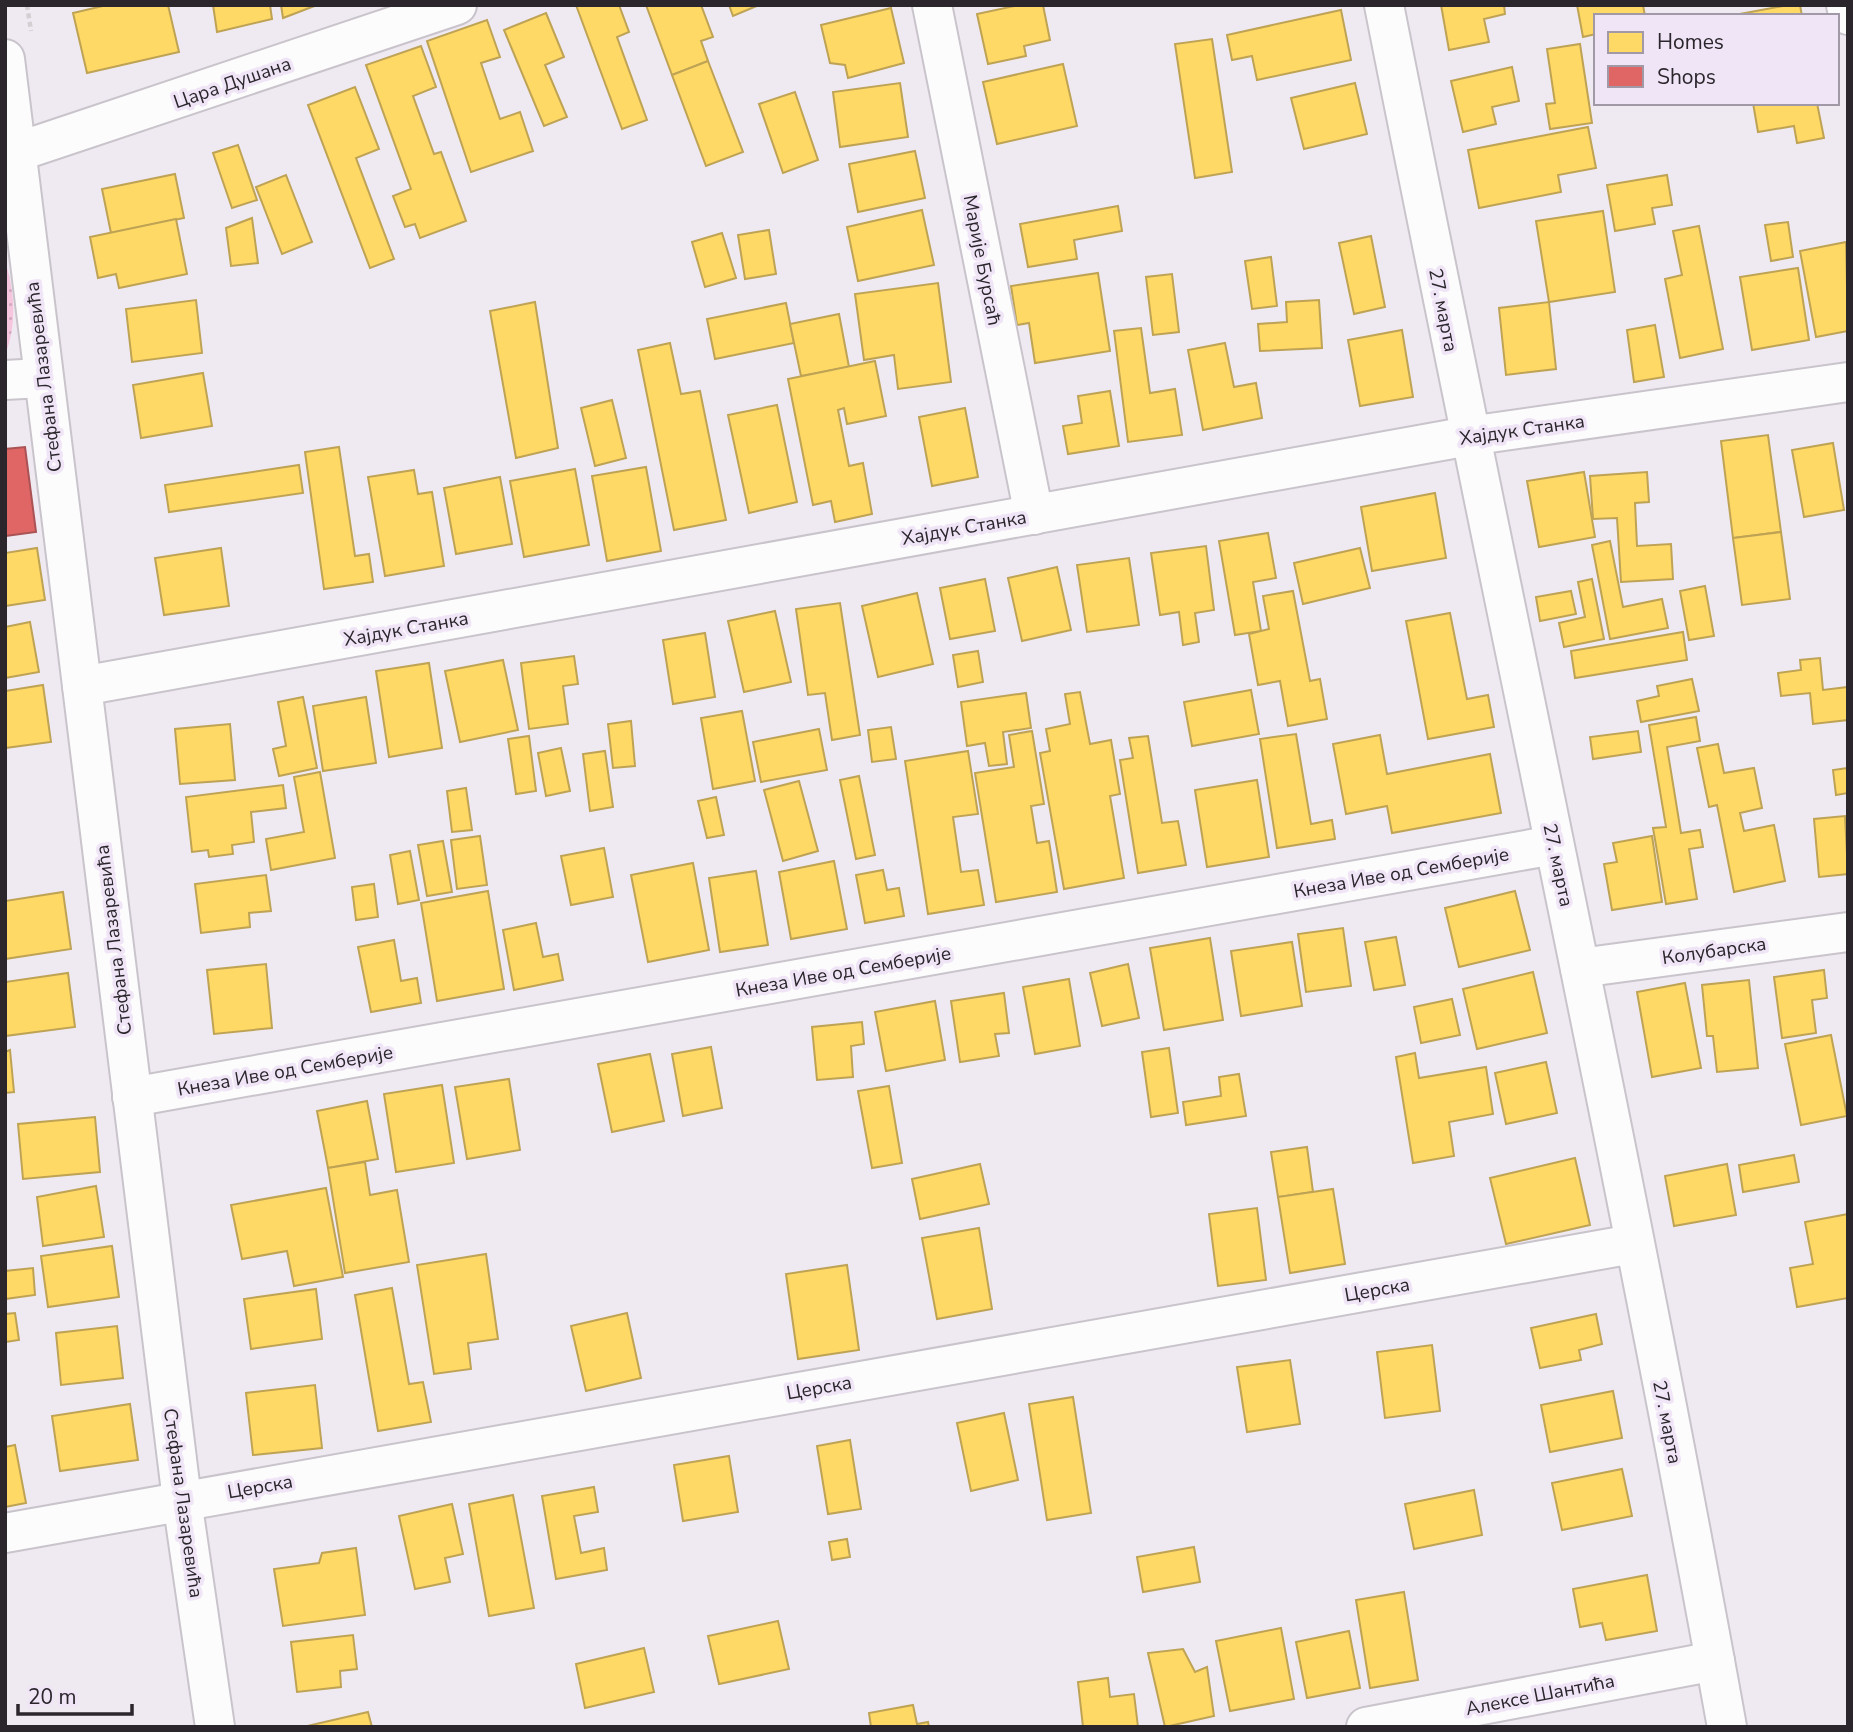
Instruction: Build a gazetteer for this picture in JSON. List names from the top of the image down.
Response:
{
  "streets": {
    "street": [
      "Цара Душана",
      "Марије Бурсаћ",
      "27. марта",
      "Стефана Лазаревића",
      "Хајдук Станка",
      "Кнеза Иве од Семберије",
      "Колубарска",
      "Церска",
      "Алексе Шантића"
    ]
  },
  "crossings": [
    ["Цара Душана", "Стефана Лазаревића"],
    ["Марије Бурсаћ", "Хајдук Станка"],
    ["27. марта", "Хајдук Станка"],
    ["27. марта", "Кнеза Иве од Семберије"],
    ["27. марта", "Колубарска"],
    ["27. марта", "Церска"],
    ["27. марта", "Алексе Шантића"],
    ["Стефана Лазаревића", "Хајдук Станка"],
    ["Стефана Лазаревића", "Кнеза Иве од Семберије"],
    ["Стефана Лазаревића", "Церска"]
  ],
  "legend": ["Homes", "Shops"],
  "scale_bar": "20 m"
}
